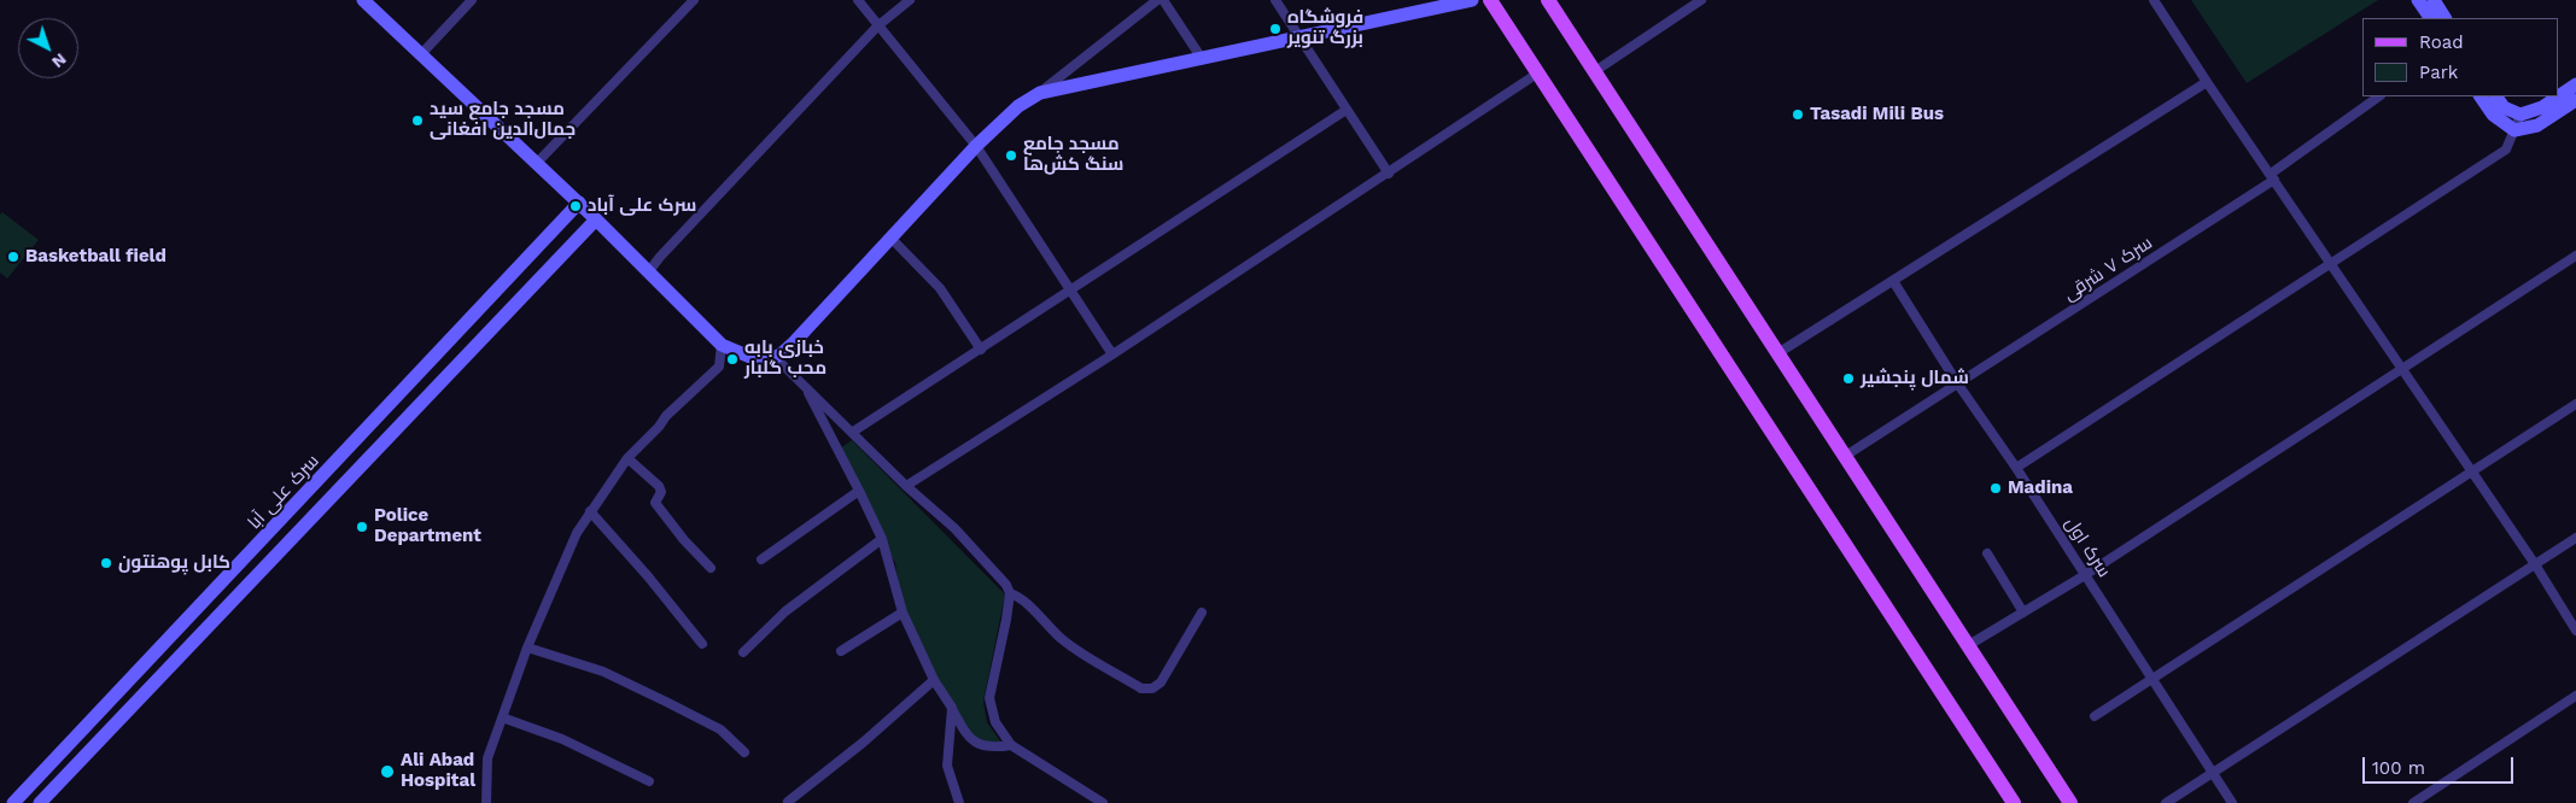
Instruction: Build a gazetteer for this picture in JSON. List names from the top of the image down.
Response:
{
  "streets": {
    "street": ["سرک ۷ شرقی", "سرک علی آبا", "سرک‌ اول"]
  },
  "crossings": [
    ["سرک ۷ شرقی", "سرک‌ اول"]
  ],
  "places": [
    "فروشگاه بزرگ تنویر",
    "Tasadi Mili Bus",
    "مسجد جامع سید جمال‌الدین افغانی",
    "مسجد جامع سنگ کش‌ها",
    "سرک علی آباد",
    "Basketball field",
    "خبازی بابه محب گلبار",
    "شمال پنجشیر",
    "Madina",
    "Police Department",
    "کابل پوهنتون",
    "Ali Abad Hospital"
  ],
  "legend": ["Road", "Park"],
  "scale_bar": "100 m",
  "north": "bottom right"
}
